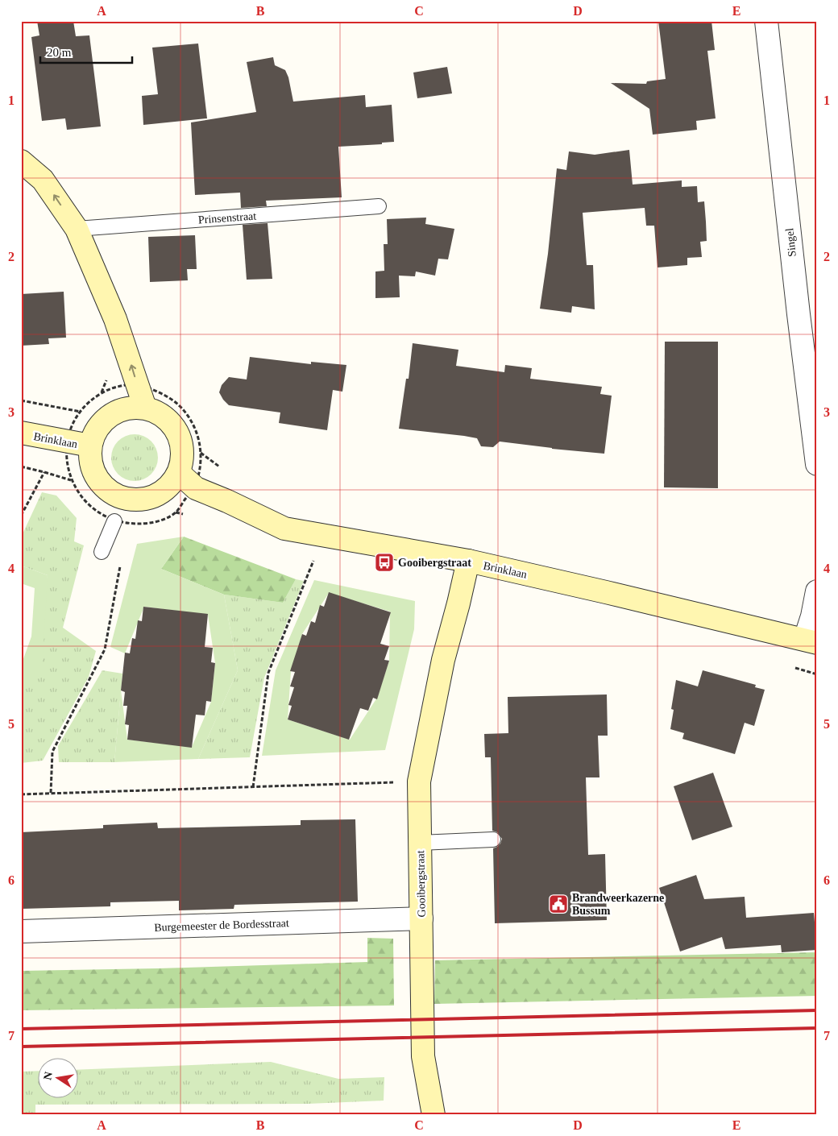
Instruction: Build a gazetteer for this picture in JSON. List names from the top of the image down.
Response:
{
  "streets": {
    "main road": ["Brinklaan", "Gooibergstraat"],
    "street": ["Singel", "Burgemeester de Bordesstraat"],
    "lane": ["Prinsenstraat"]
  },
  "crossings": [
    ["Brinklaan", "Gooibergstraat"],
    ["Gooibergstraat", "Burgemeester de Bordesstraat"]
  ],
  "places": {
    "bus stop": ["Gooibergstraat"],
    "public building": ["Brandweerkazerne Bussum"]
  },
  "scale_bar": "20 m",
  "north": "left",
  "grid": {
    "columns": [
      "A",
      "B",
      "C",
      "D",
      "E"
    ],
    "rows": [
      "1",
      "2",
      "3",
      "4",
      "5",
      "6",
      "7"
    ]
  }
}
